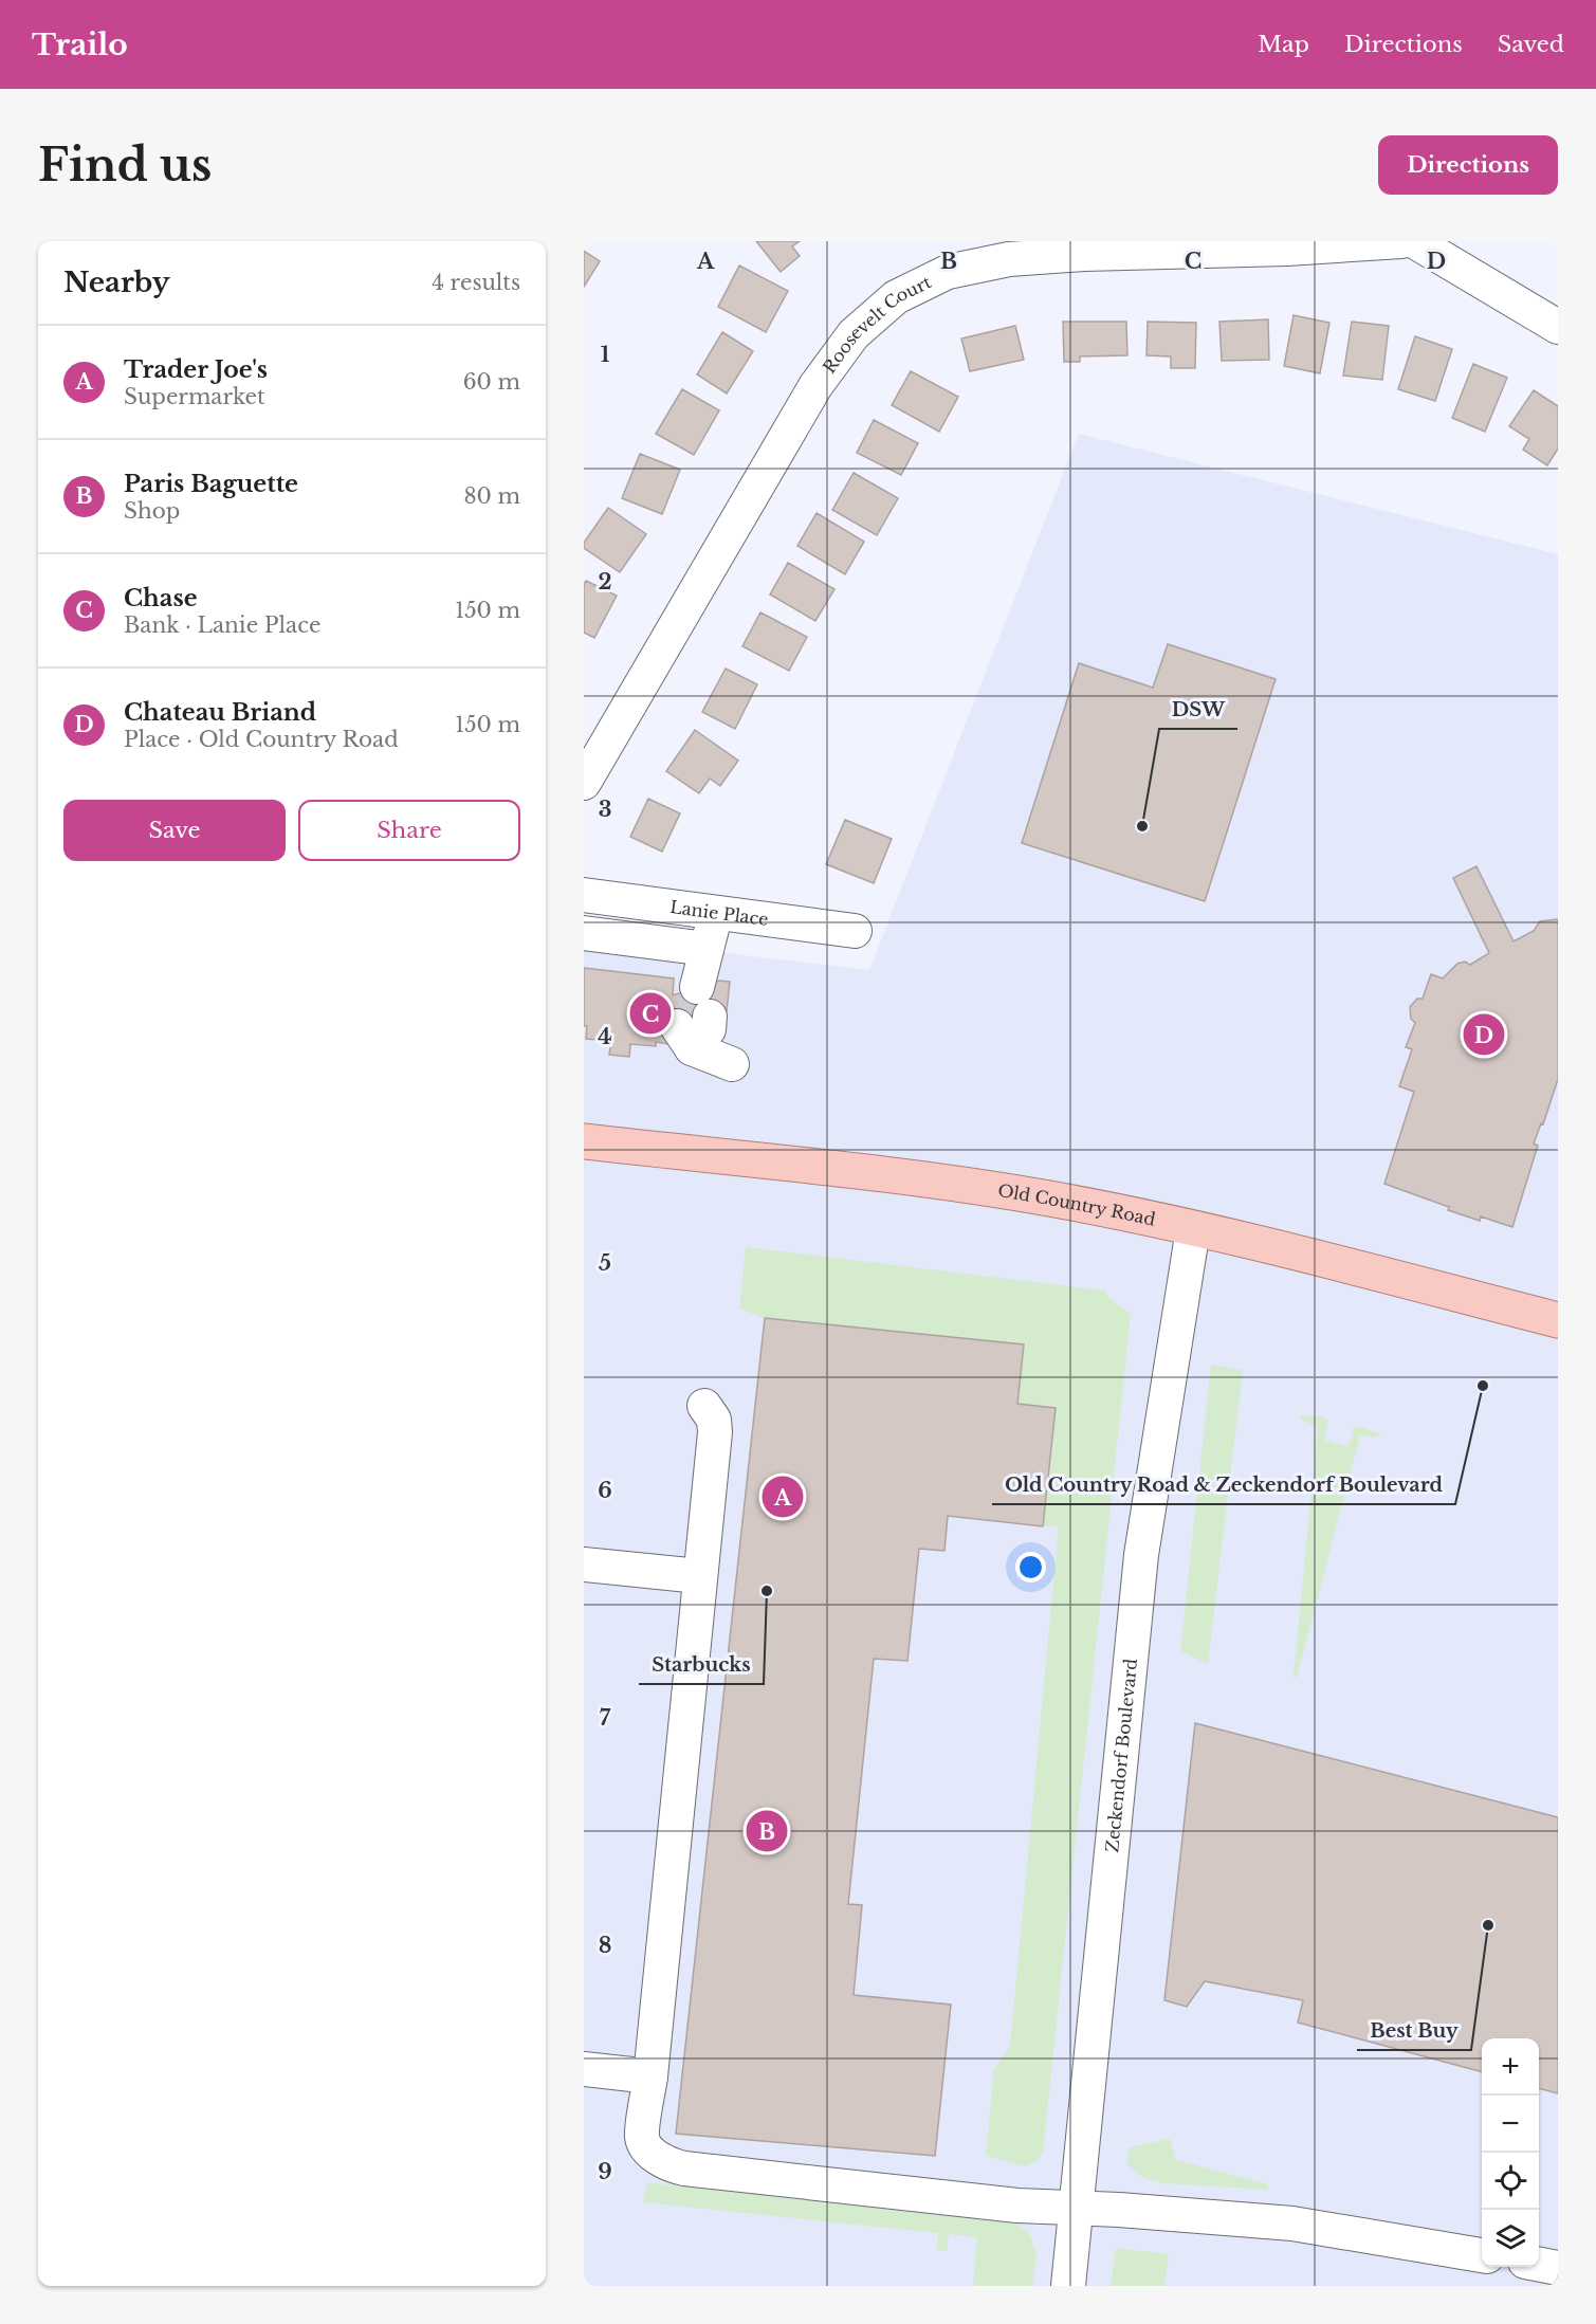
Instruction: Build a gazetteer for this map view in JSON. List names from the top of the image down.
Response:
{
  "streets": {
    "main road": ["Old Country Road"],
    "street": ["Roosevelt Court", "Lanie Place", "Zeckendorf Boulevard"]
  },
  "crossings": [
    ["Old Country Road", "Zeckendorf Boulevard"]
  ],
  "places": [
    "DSW",
    "Old Country Road & Zeckendorf Boulevard",
    "Starbucks",
    "Best Buy"
  ],
  "page": {
    "header": "Trailo",
    "nav": ["Map", "Directions", "Saved"],
    "buttons": [
      "Directions",
      ["Save", "Share"]
    ],
    "title": "Find us",
    "heading": ["Nearby", "4 results"],
    "list": [
      {
        "mark": "A",
        "name": "Trader Joe's",
        "note": "Supermarket",
        "value": "60 m"
      },
      {
        "mark": "B",
        "name": "Paris Baguette",
        "note": "Shop",
        "value": "80 m"
      },
      {
        "mark": "C",
        "name": "Chase",
        "note": "Bank · Lanie Place",
        "value": "150 m"
      },
      {
        "mark": "D",
        "name": "Chateau Briand",
        "note": "Place · Old Country Road",
        "value": "150 m"
      }
    ],
    "pins": [
      "C",
      "D",
      "A",
      "B"
    ],
    "map_buttons": ["+", "−"]
  },
  "grid": {
    "columns": [
      "A",
      "B",
      "C",
      "D"
    ],
    "rows": [
      "1",
      "2",
      "3",
      "4",
      "5",
      "6",
      "7",
      "8",
      "9"
    ]
  }
}
